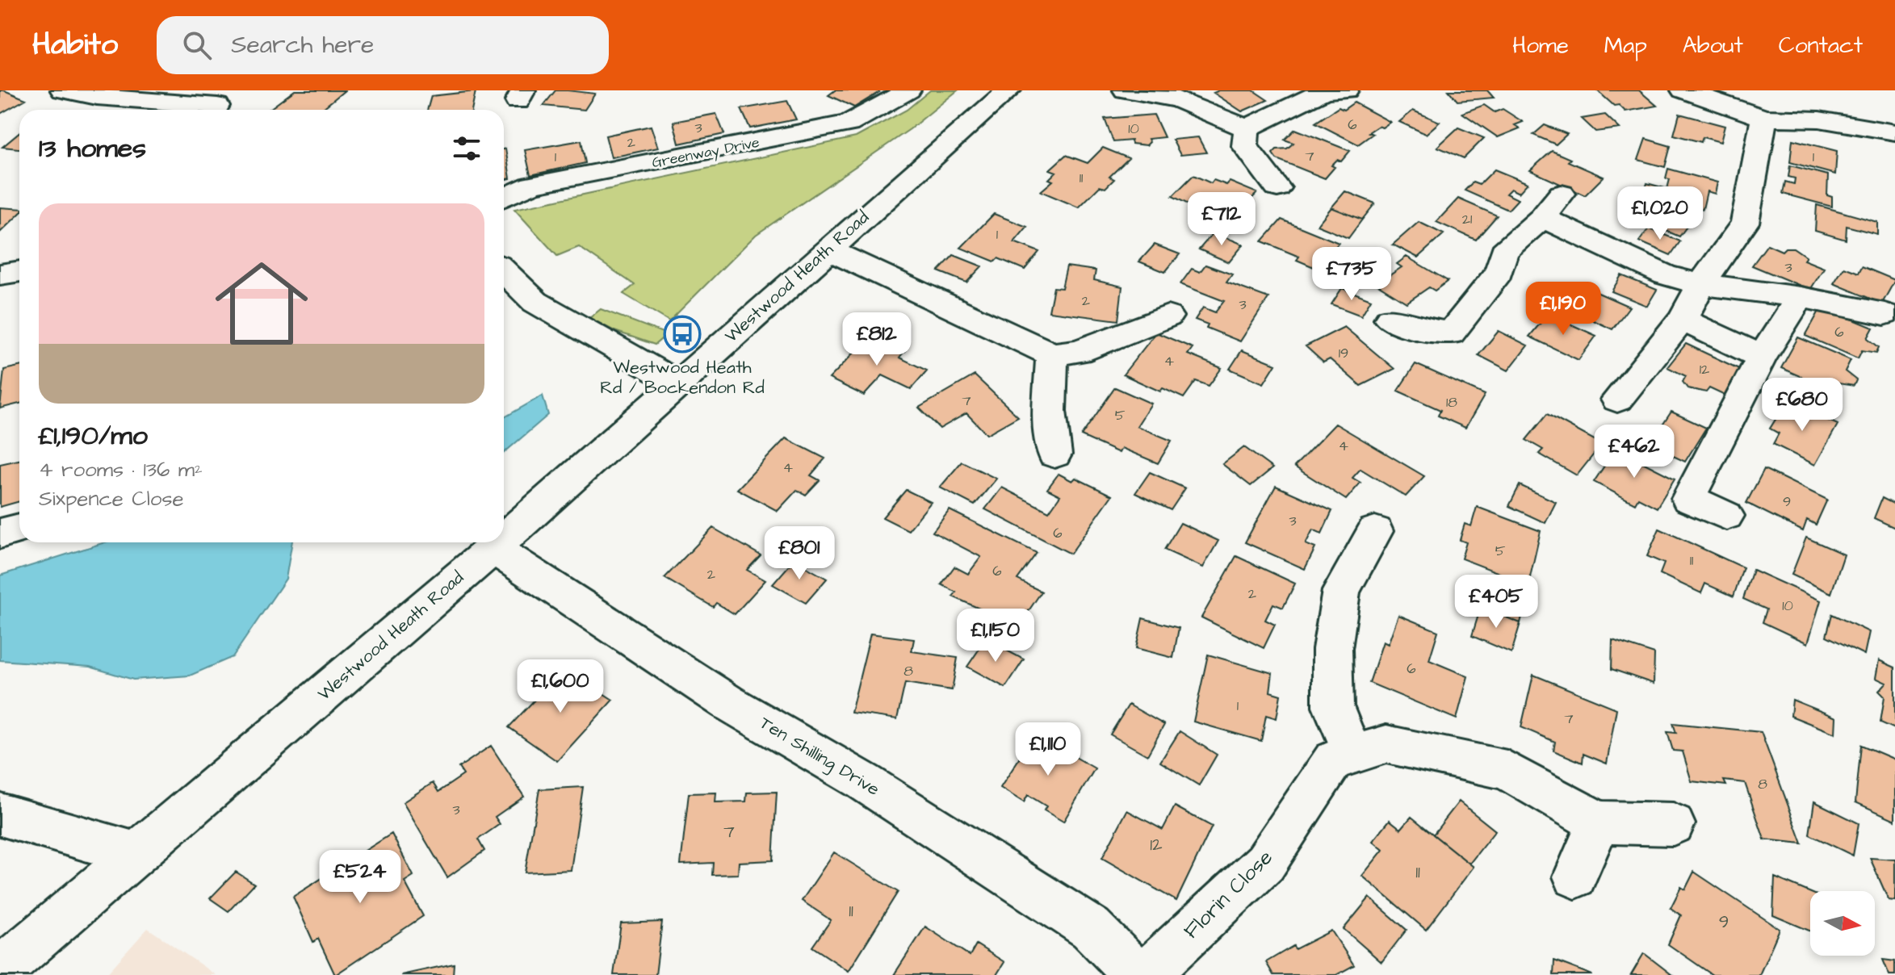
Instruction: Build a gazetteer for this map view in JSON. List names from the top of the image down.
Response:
{
  "streets": {
    "street": [
      "Greenway Drive",
      "Westwood Heath Road",
      "Ten Shilling Drive",
      "Florin Close"
    ]
  },
  "crossings": [
    ["Westwood Heath Road", "Ten Shilling Drive"]
  ],
  "places": {
    "bus stop": ["Westwood Heath Rd / Bockendon Rd"]
  },
  "house_numbers": [
    "6",
    "3",
    "10",
    "2",
    "7",
    "1",
    "1",
    "11",
    "21",
    "1",
    "3",
    "2",
    "3",
    "6",
    "19",
    "4",
    "12",
    "7",
    "18",
    "5",
    "4",
    "4",
    "9",
    "3",
    "6",
    "5",
    "11",
    "6",
    "2",
    "2",
    "10",
    "6",
    "8",
    "1",
    "7",
    "8",
    "3",
    "7",
    "12",
    "11",
    "11",
    "9"
  ],
  "north": "right",
  "page": {
    "header": "Habito",
    "search": "Search here",
    "nav": [
      "Home",
      "Map",
      "About",
      "Contact"
    ],
    "heading": "13 homes",
    "price": [
      "£1,020",
      "£712",
      "£735",
      "£1,190",
      "£812",
      "£680",
      "£462",
      "£801",
      "£405",
      "£1,150",
      "£1,600",
      "£1,110",
      "£524"
    ],
    "list": [
      {
        "name": "£1,190/mo",
        "note": "4 rooms · 136 m² · Sixpence Close"
      }
    ]
  }
}
